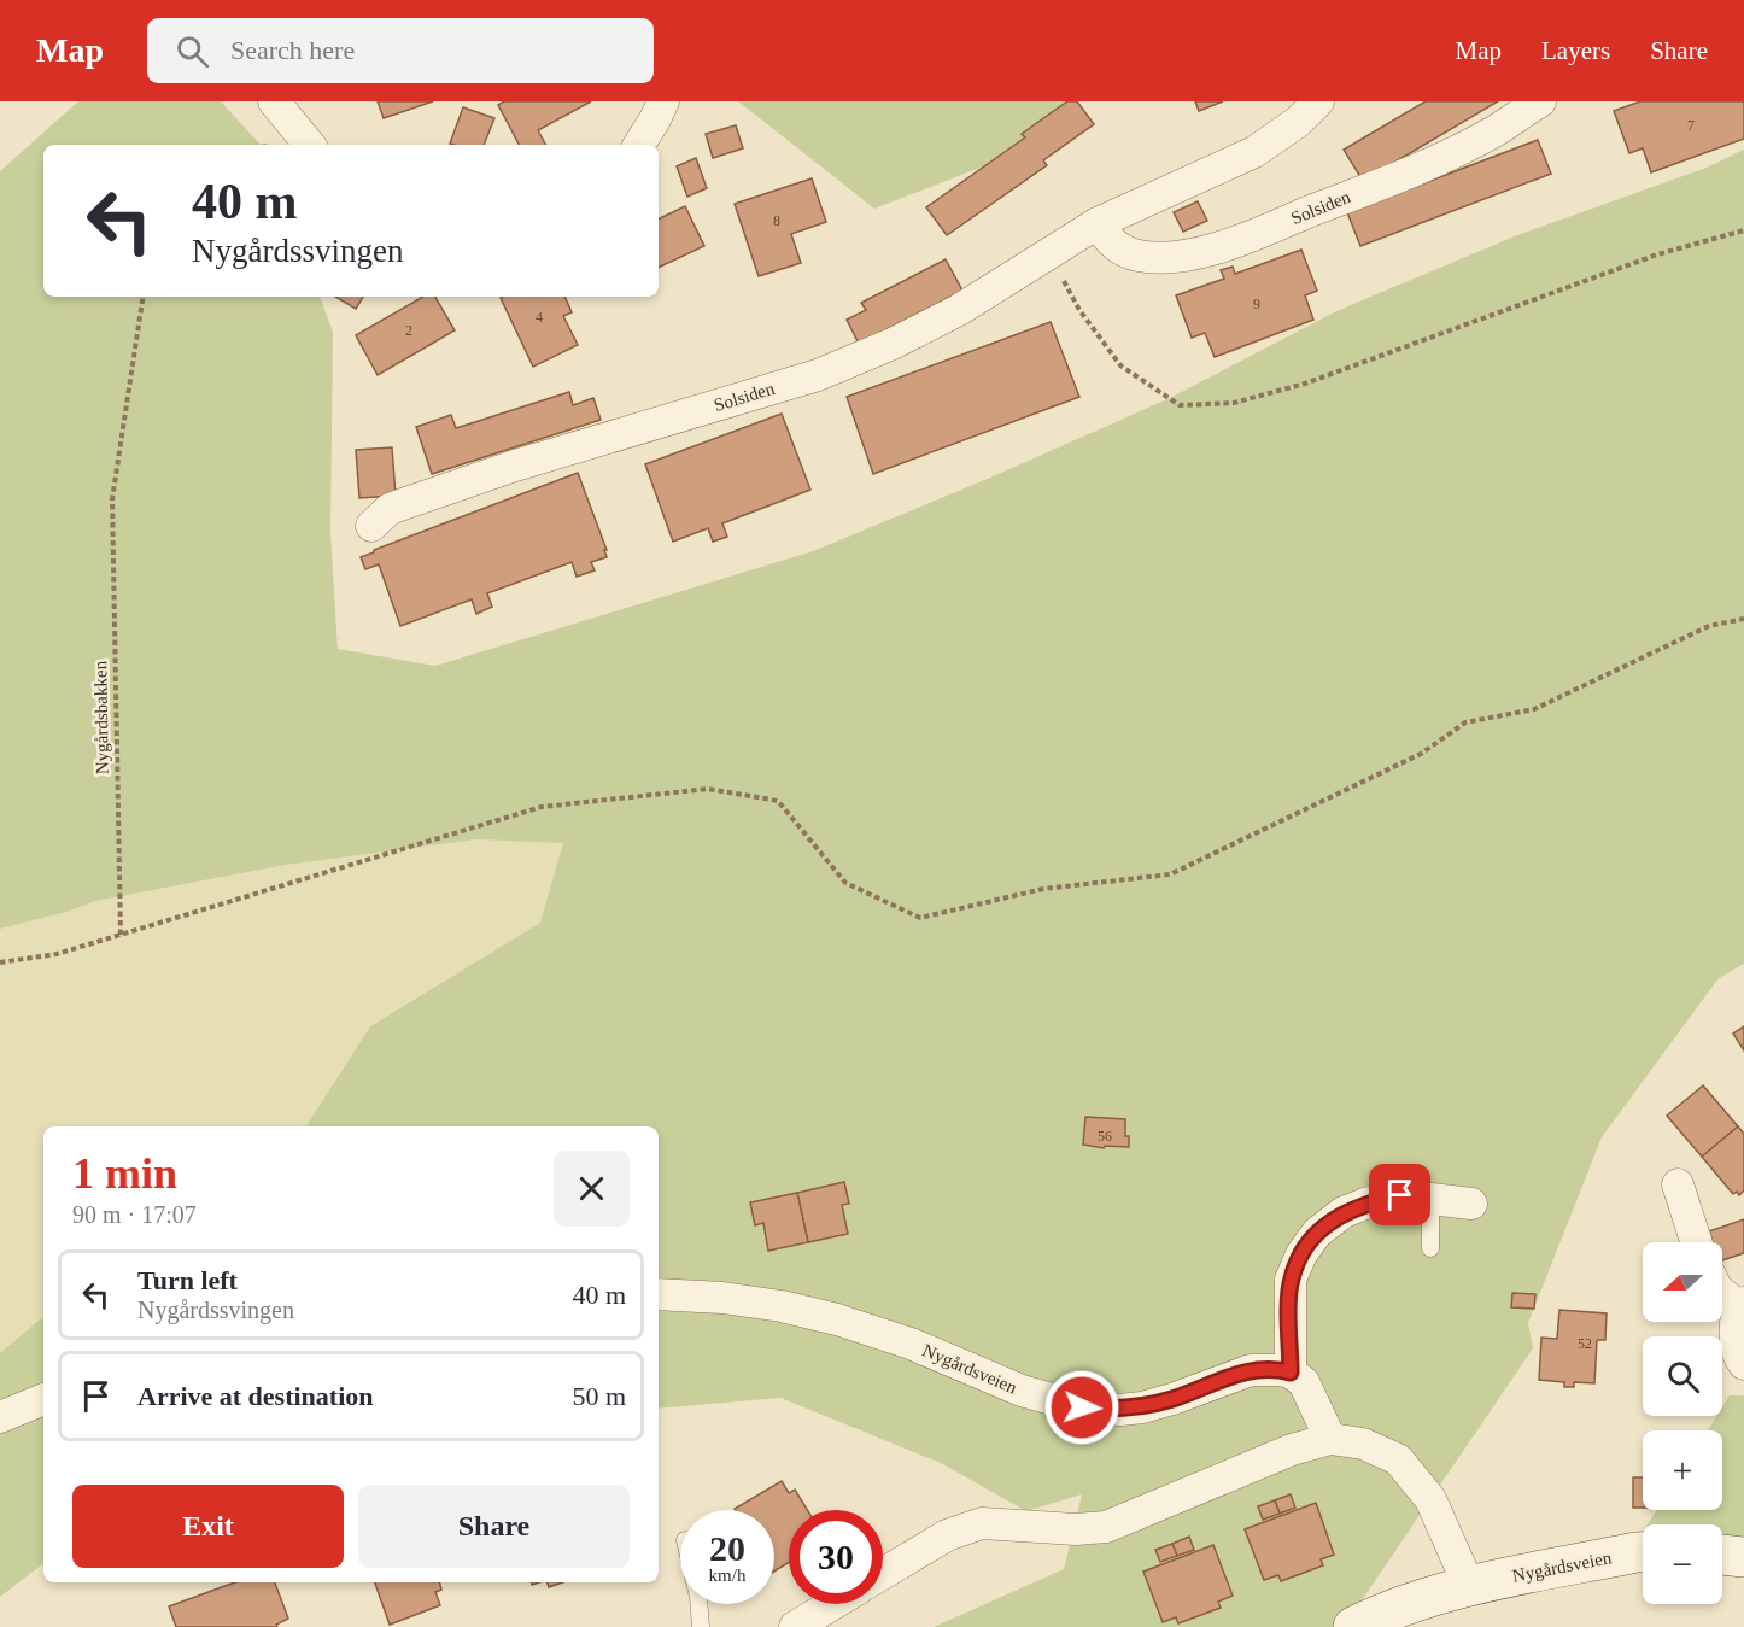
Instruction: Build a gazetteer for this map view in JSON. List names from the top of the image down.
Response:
{
  "streets": {
    "main road": ["Nygårdsveien"],
    "street": ["Solsiden"],
    "path": ["Nygårdsbakken"]
  },
  "house_numbers": [
    "7",
    "8",
    "9",
    "4",
    "2",
    "56",
    "52"
  ],
  "north": "left",
  "page": {
    "header": "Map",
    "search": "Search here",
    "nav": ["Map", "Layers", "Share"],
    "turn": ["40 m", "Nygårdssvingen"],
    "heading": ["1 min", "90 m · 17:07"],
    "map_buttons": ["+", "−"],
    "list": [
      {
        "name": "Turn left",
        "note": "Nygårdssvingen",
        "value": "40 m"
      },
      {
        "name": "Arrive at destination",
        "value": "50 m"
      }
    ],
    "buttons": ["Exit", "Share"],
    "speed": "20 km/h",
    "limit": "30"
  }
}
